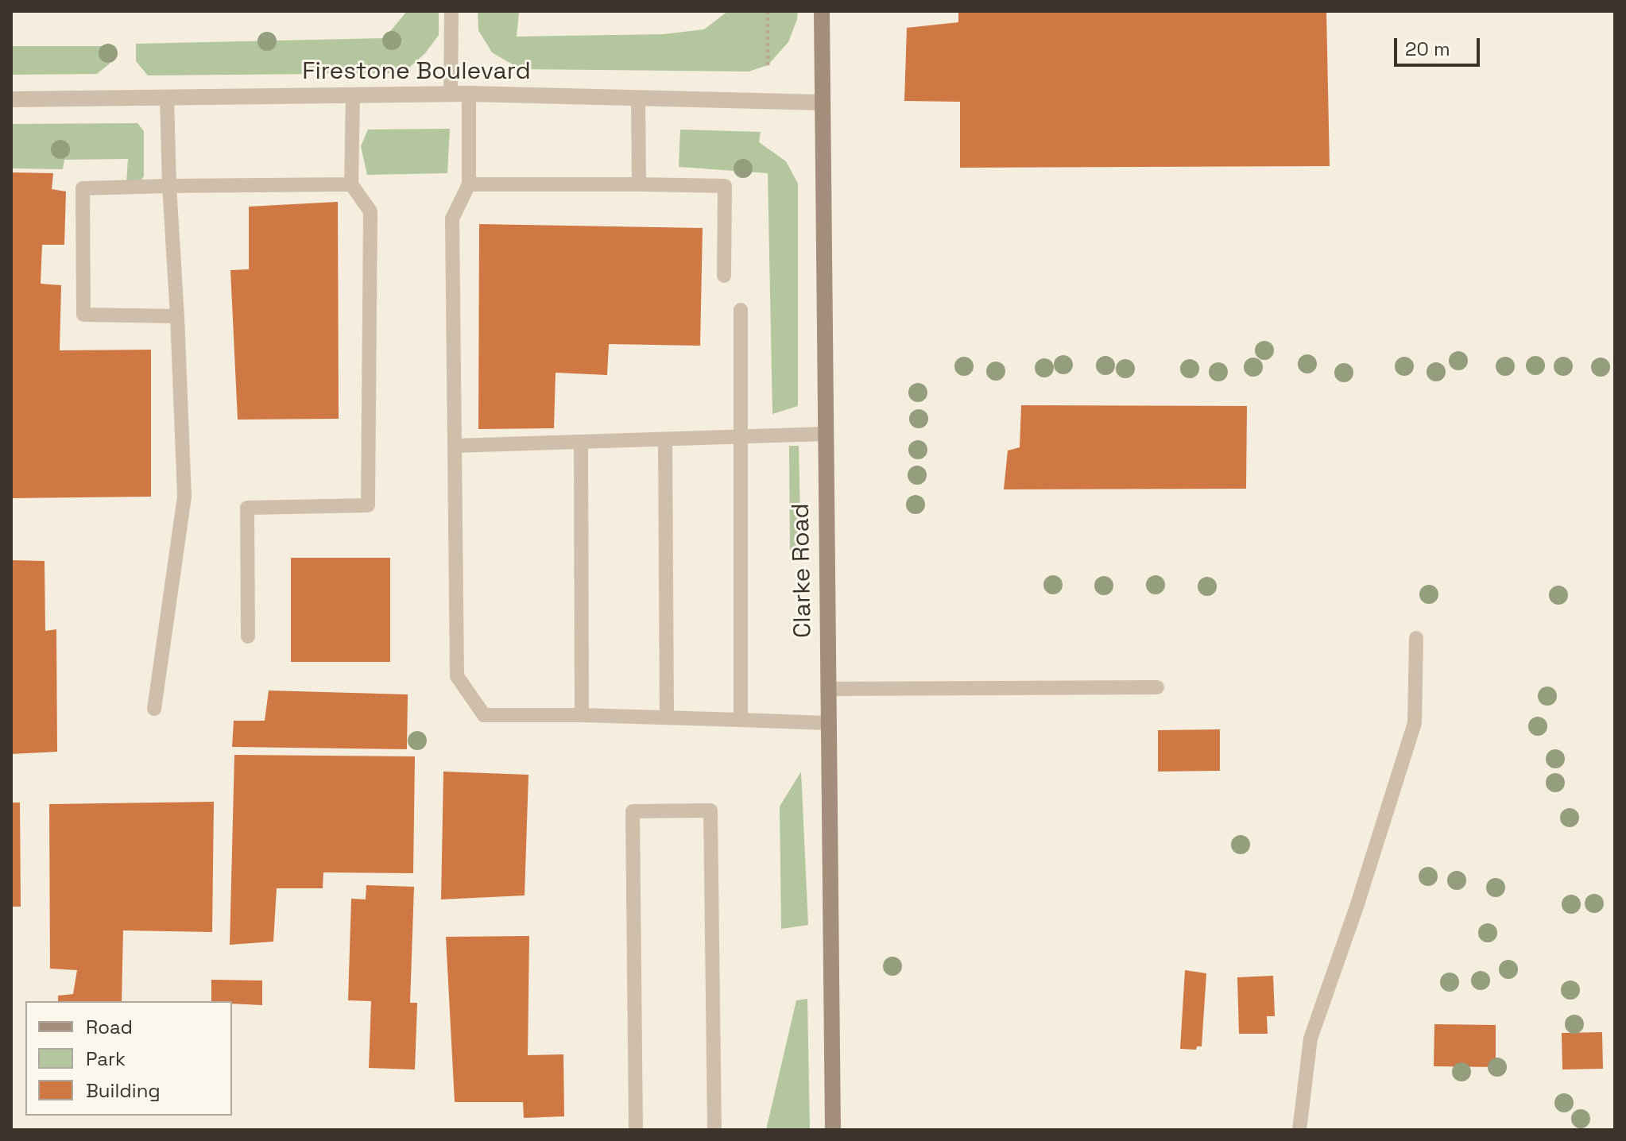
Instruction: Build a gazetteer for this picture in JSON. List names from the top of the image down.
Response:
{
  "streets": {
    "main road": ["Clarke Road"],
    "street": ["Firestone Boulevard"]
  },
  "crossings": [
    ["Firestone Boulevard", "Clarke Road"]
  ],
  "legend": ["Road", "Park", "Building"],
  "scale_bar": "20 m"
}
